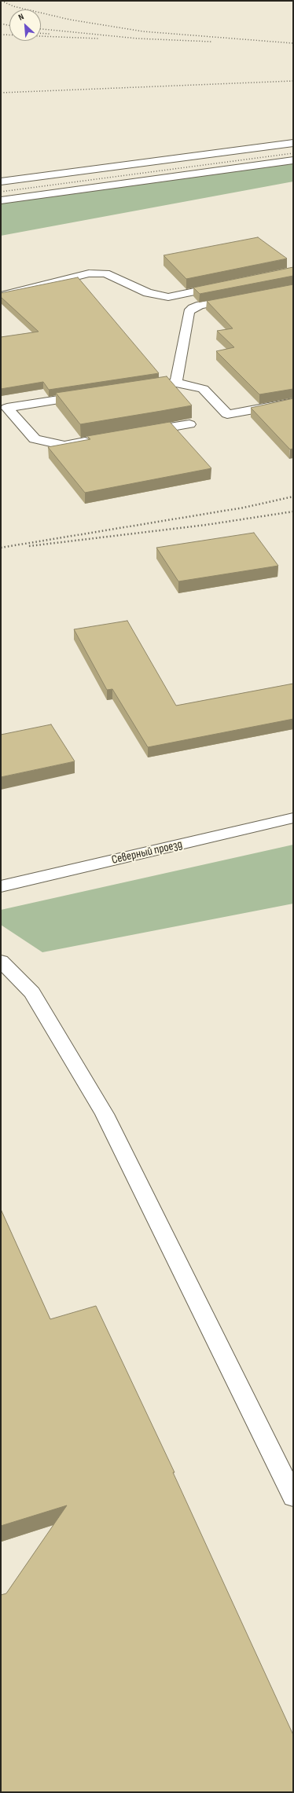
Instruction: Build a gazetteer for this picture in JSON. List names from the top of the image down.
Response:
{
  "streets": {
    "street": ["Северный проезд"]
  },
  "north": "top left"
}
